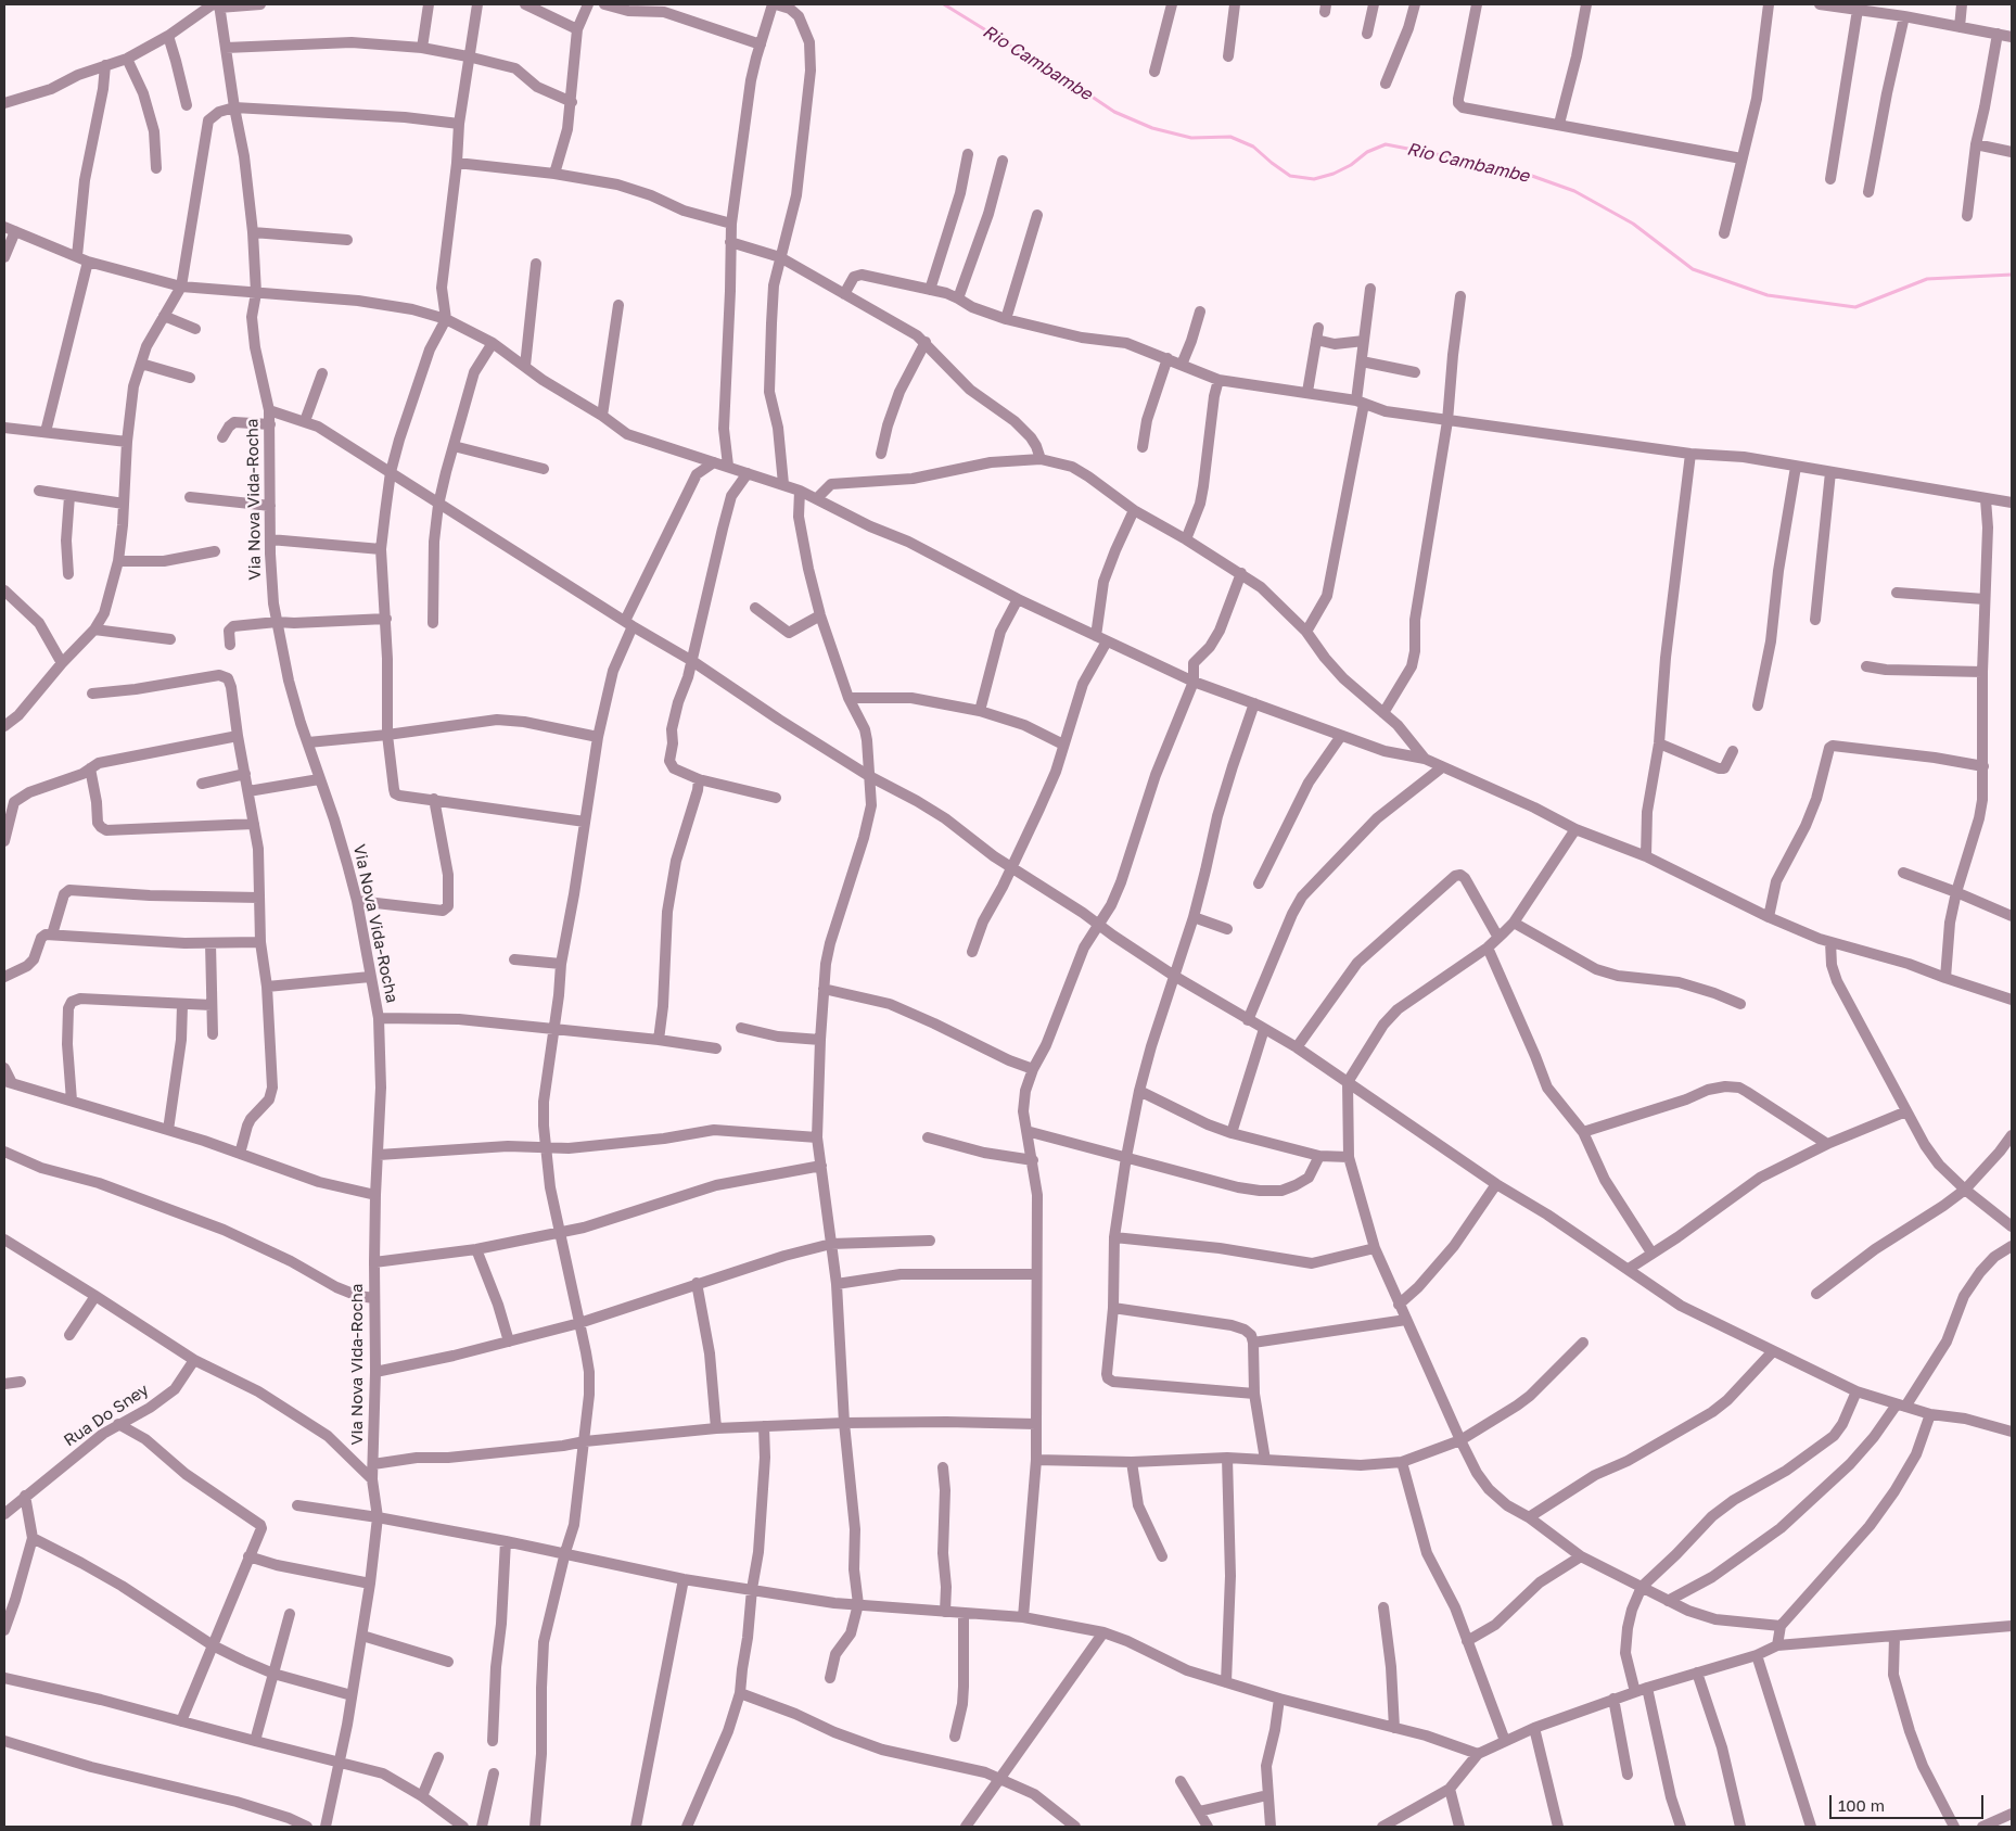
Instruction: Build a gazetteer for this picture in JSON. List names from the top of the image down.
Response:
{
  "streets": {
    "street": ["Via Nova Vida-Rocha", "Rua Do Sney"]
  },
  "water": ["Rio Cambambe"],
  "scale_bar": "100 m"
}
